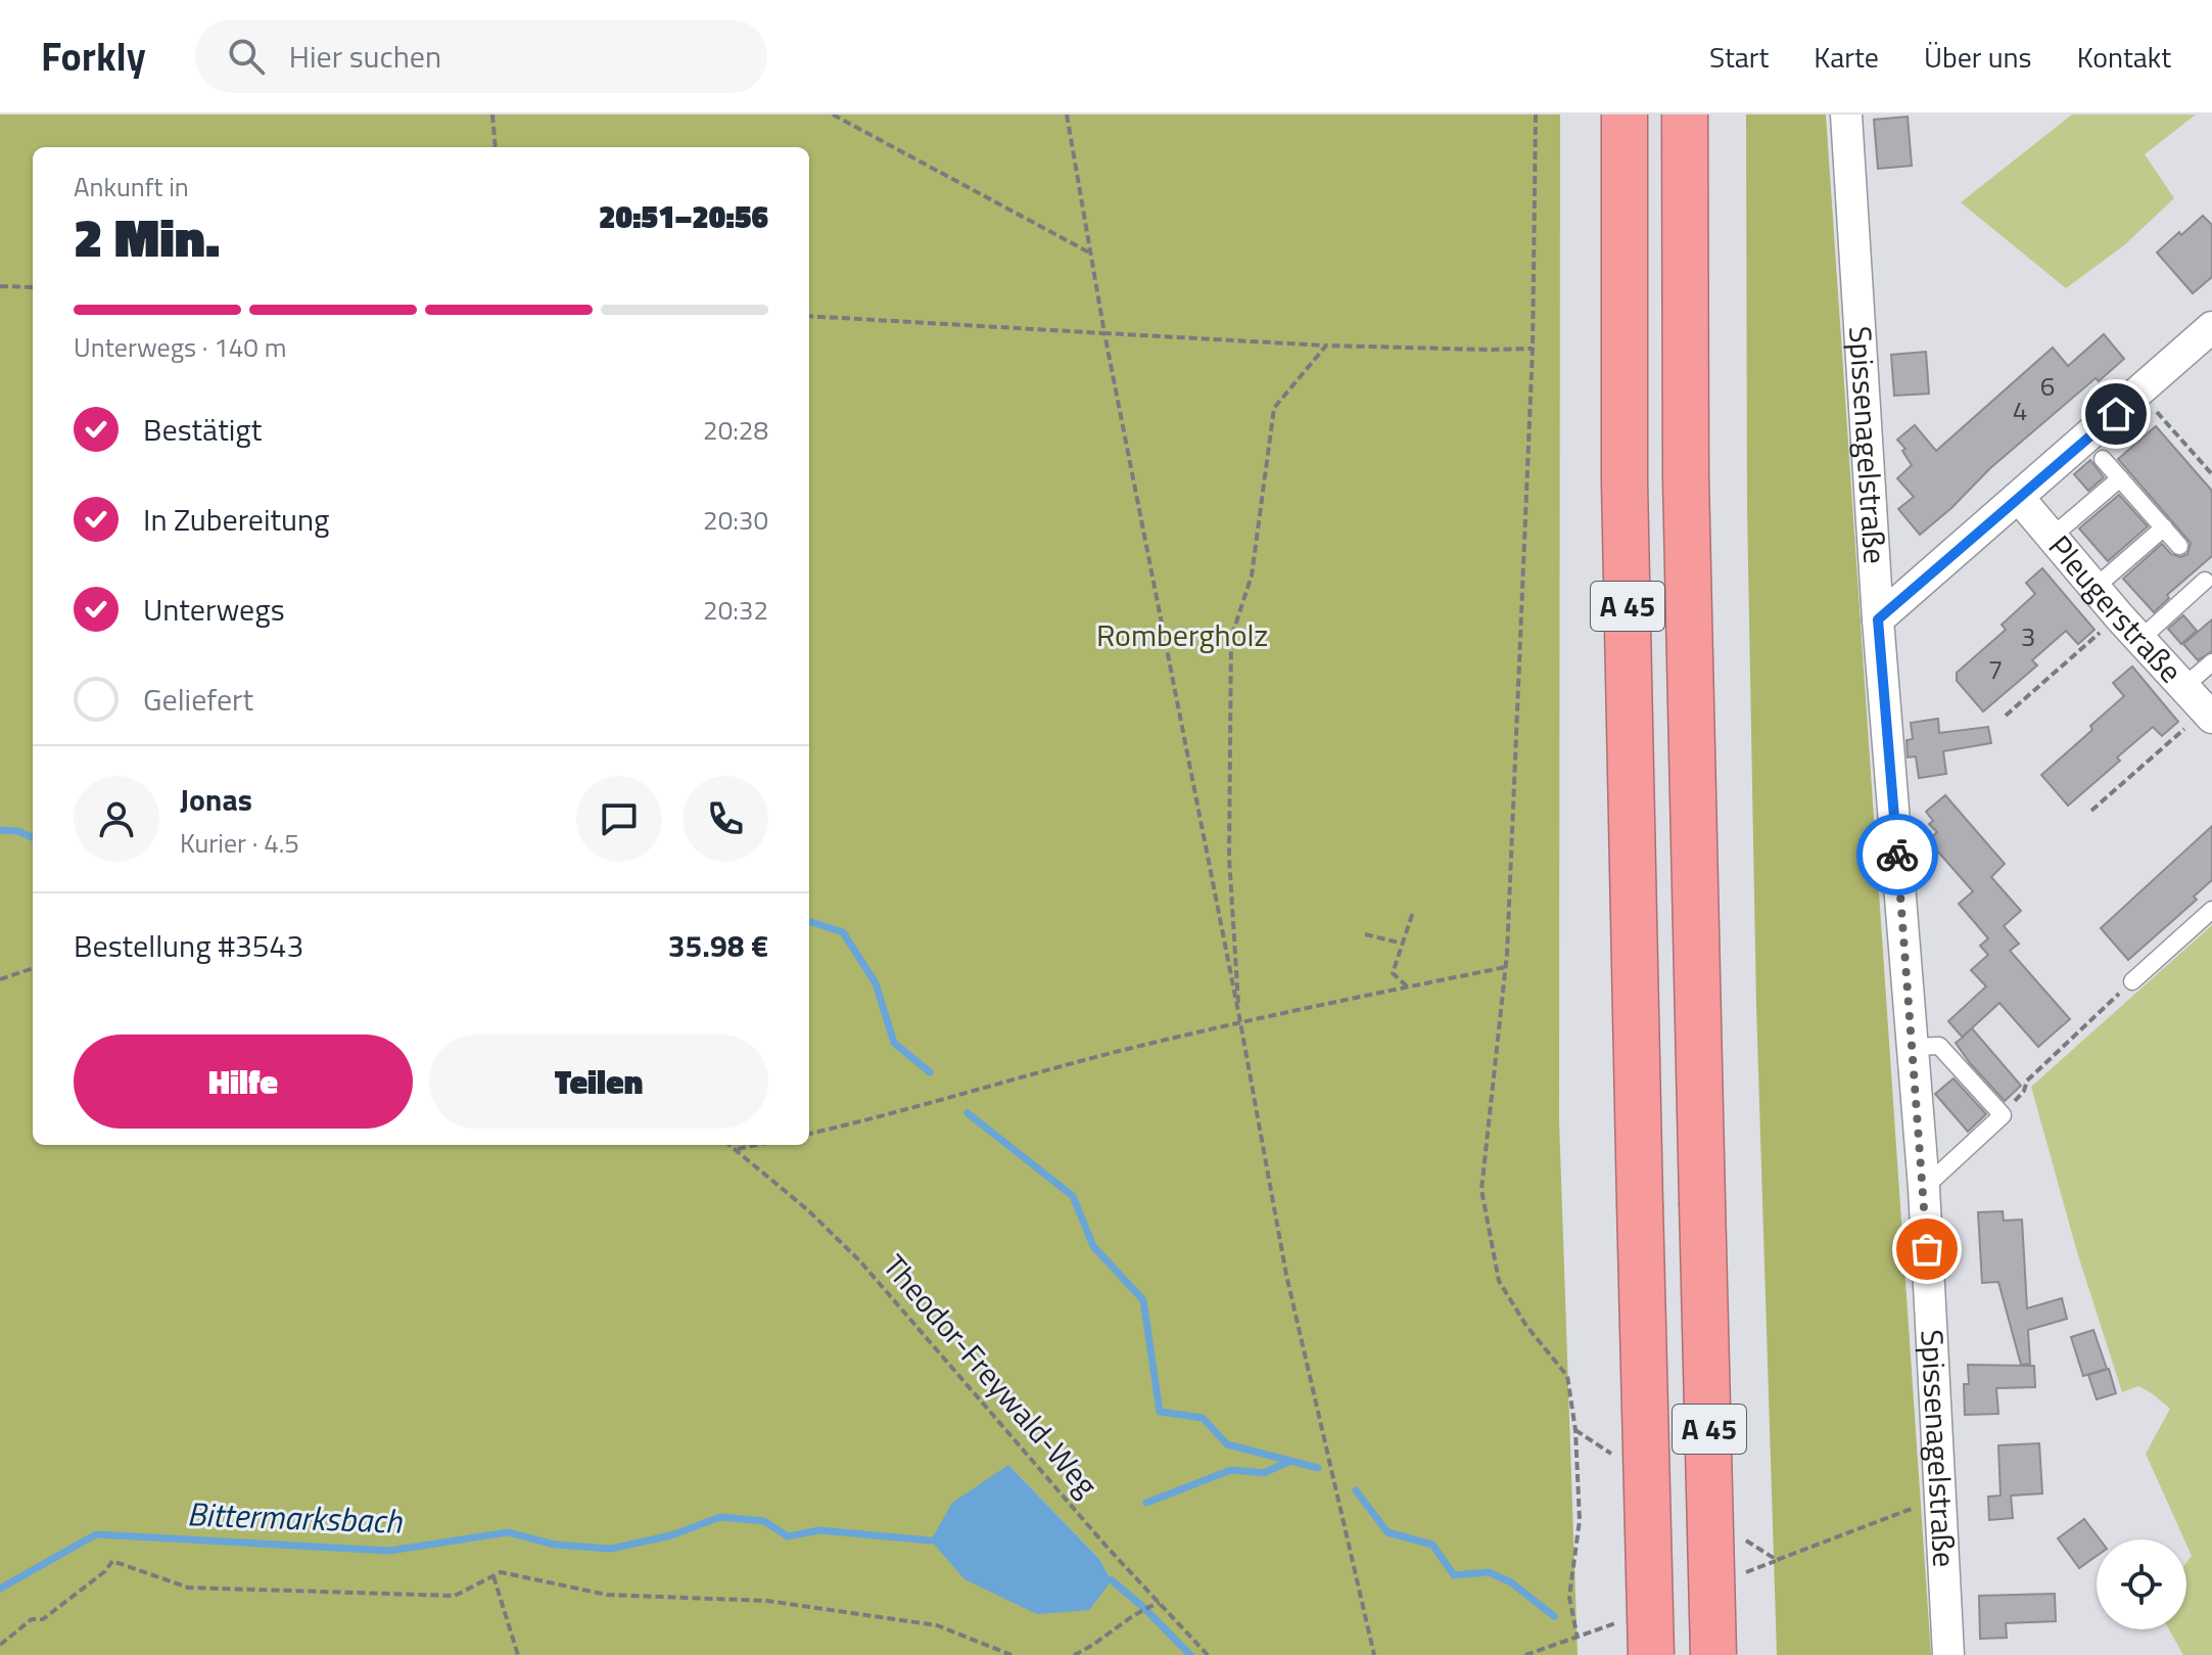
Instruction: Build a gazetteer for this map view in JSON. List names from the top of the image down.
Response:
{
  "streets": {
    "highway": ["A 45"],
    "street": ["Spissenagelstraße", "Pleugerstraße"],
    "path": ["Theodor-Freywald-Weg"]
  },
  "water": ["Bittermarksbach"],
  "parks": ["Rombergholz"],
  "house_numbers": [
    "6",
    "4",
    "3",
    "7"
  ],
  "page": {
    "header": "Forkly",
    "search": "Hier suchen",
    "nav": [
      "Start",
      "Karte",
      "Über uns",
      "Kontakt"
    ],
    "heading": ["2 Min.", "Ankunft in", "20:51–20:56"],
    "panel": [
      "Jonas",
      "Kurier · 4.5",
      "Bestellung #3543",
      "35.98 €"
    ],
    "bar": "Unterwegs · 140 m",
    "list": [
      ["Bestätigt", "20:28"],
      ["In Zubereitung", "20:30"],
      ["Unterwegs", "20:32"],
      "Geliefert"
    ],
    "buttons": ["Hilfe", "Teilen"]
  }
}
